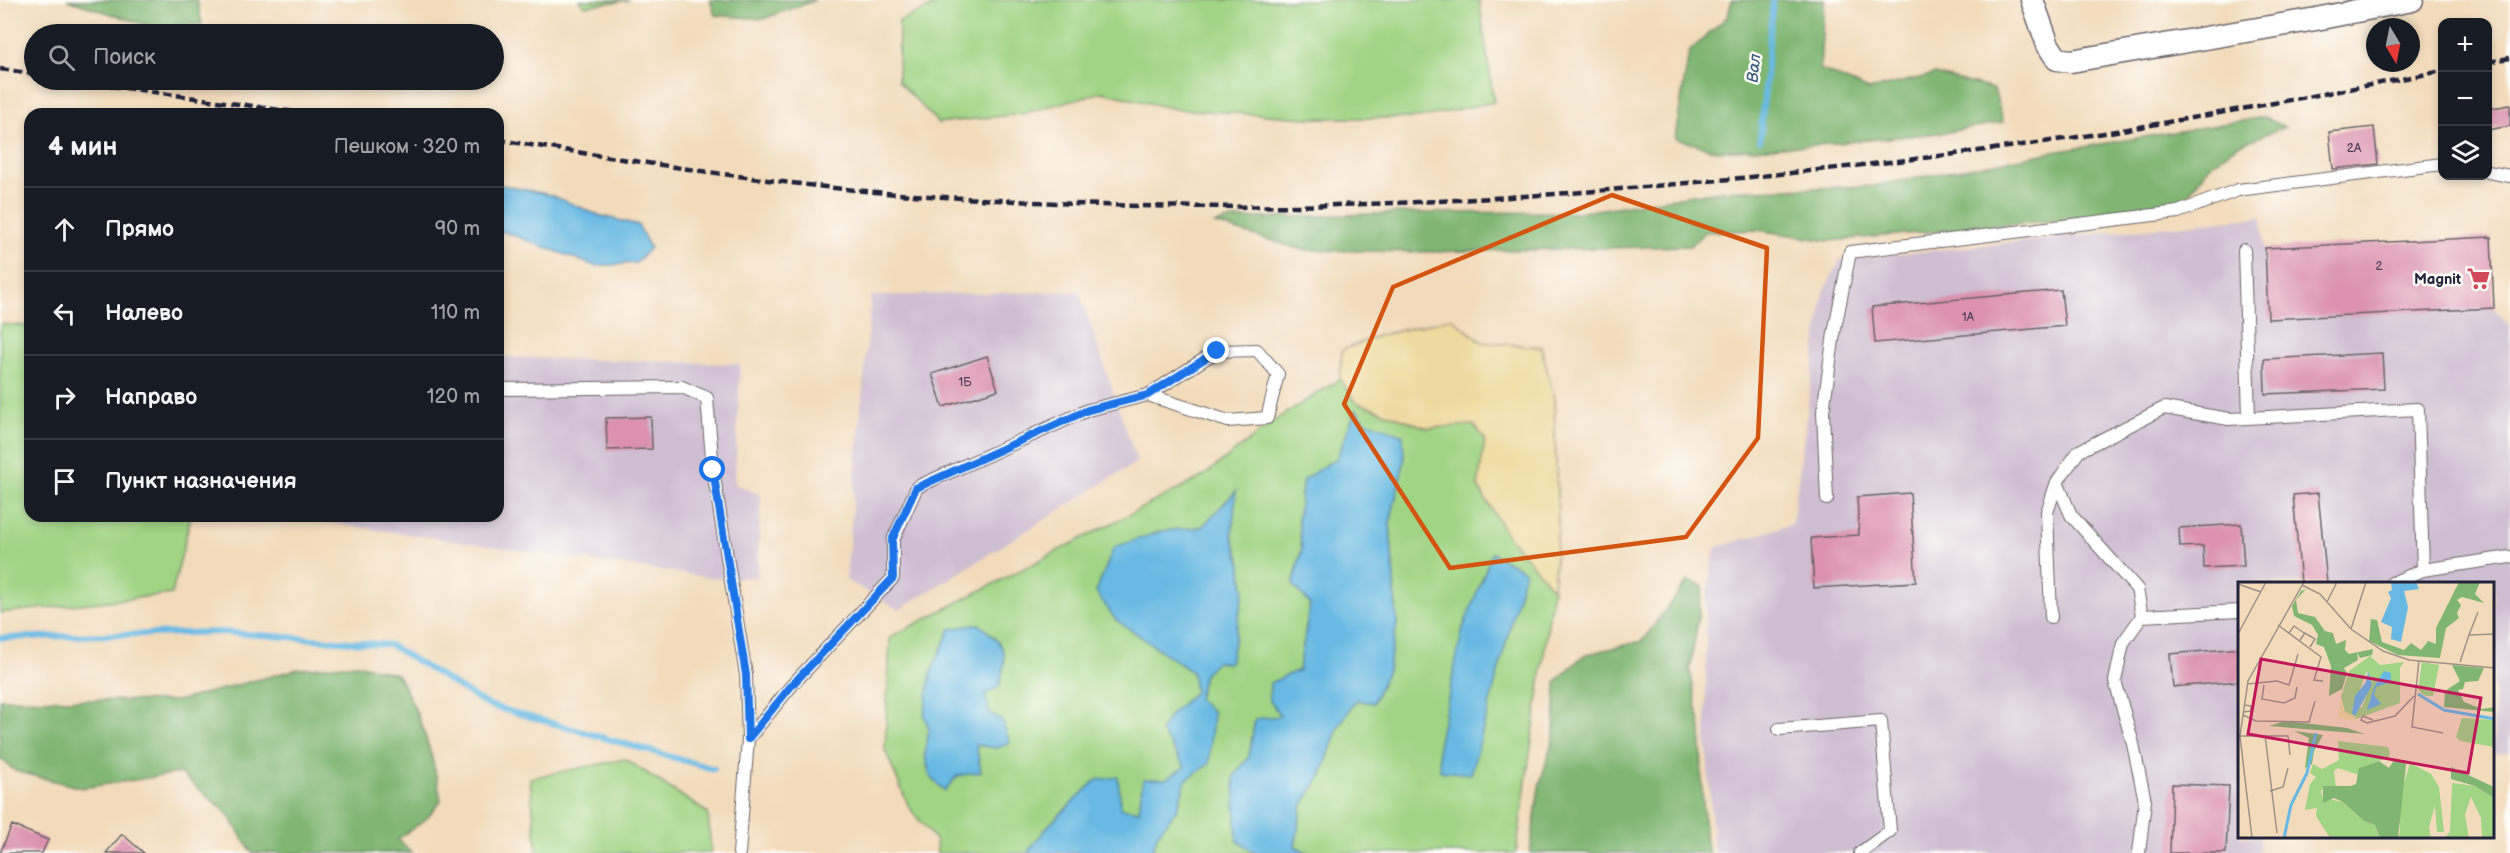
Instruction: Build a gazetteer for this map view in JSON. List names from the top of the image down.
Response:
{
  "water": ["Вал"],
  "places": {
    "supermarket": ["Magnit"]
  },
  "house_numbers": [
    "2А",
    "2",
    "1А",
    "1Б"
  ],
  "north": "bottom",
  "page": {
    "map_buttons": ["+", "−"],
    "search": "Поиск",
    "heading": ["4 мин", "Пешком · 320 m"],
    "list": [
      ["Прямо", "90 m"],
      ["Налево", "110 m"],
      ["Направо", "120 m"],
      "Пункт назначения"
    ]
  }
}
